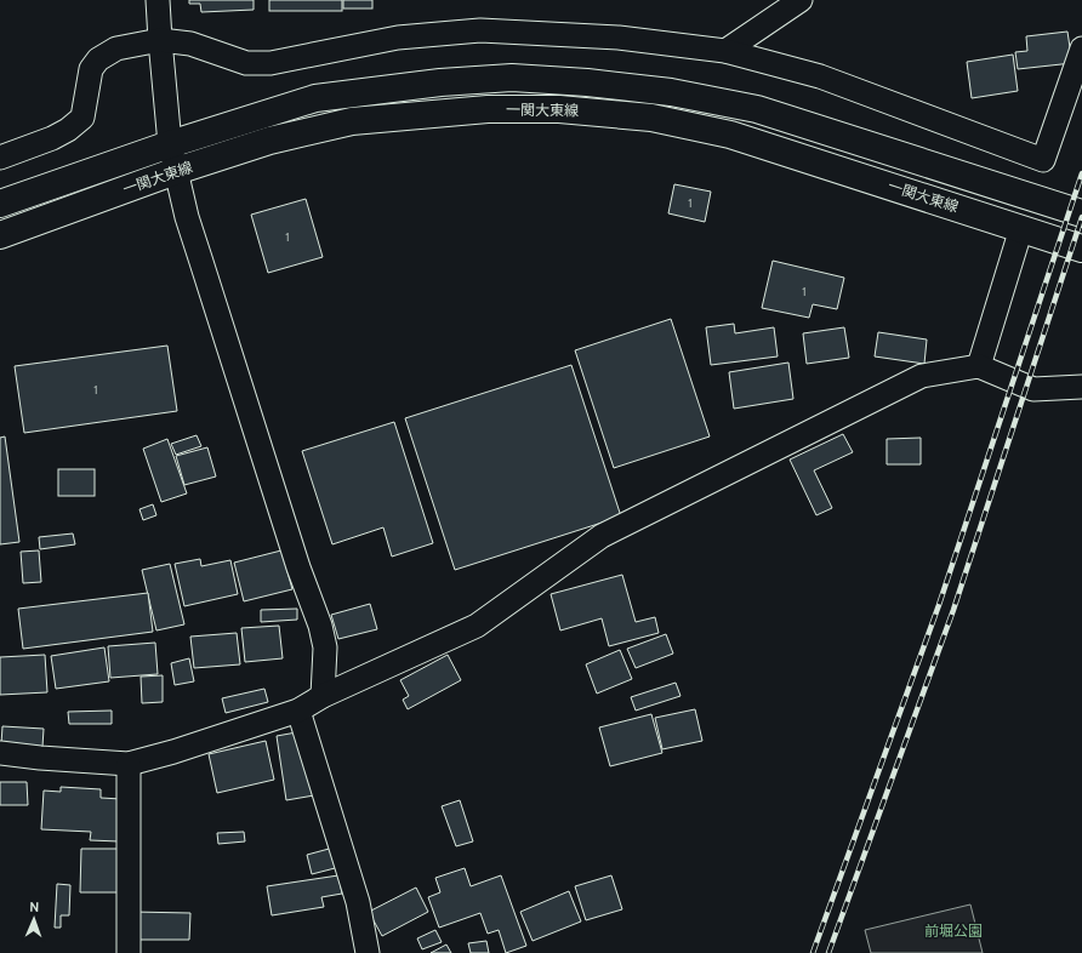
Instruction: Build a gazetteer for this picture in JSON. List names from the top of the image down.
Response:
{
  "streets": {
    "main road": ["一関大東線"]
  },
  "parks": ["前堀公園"],
  "house_numbers": [
    "1",
    "1",
    "1",
    "1"
  ],
  "north": "top"
}
